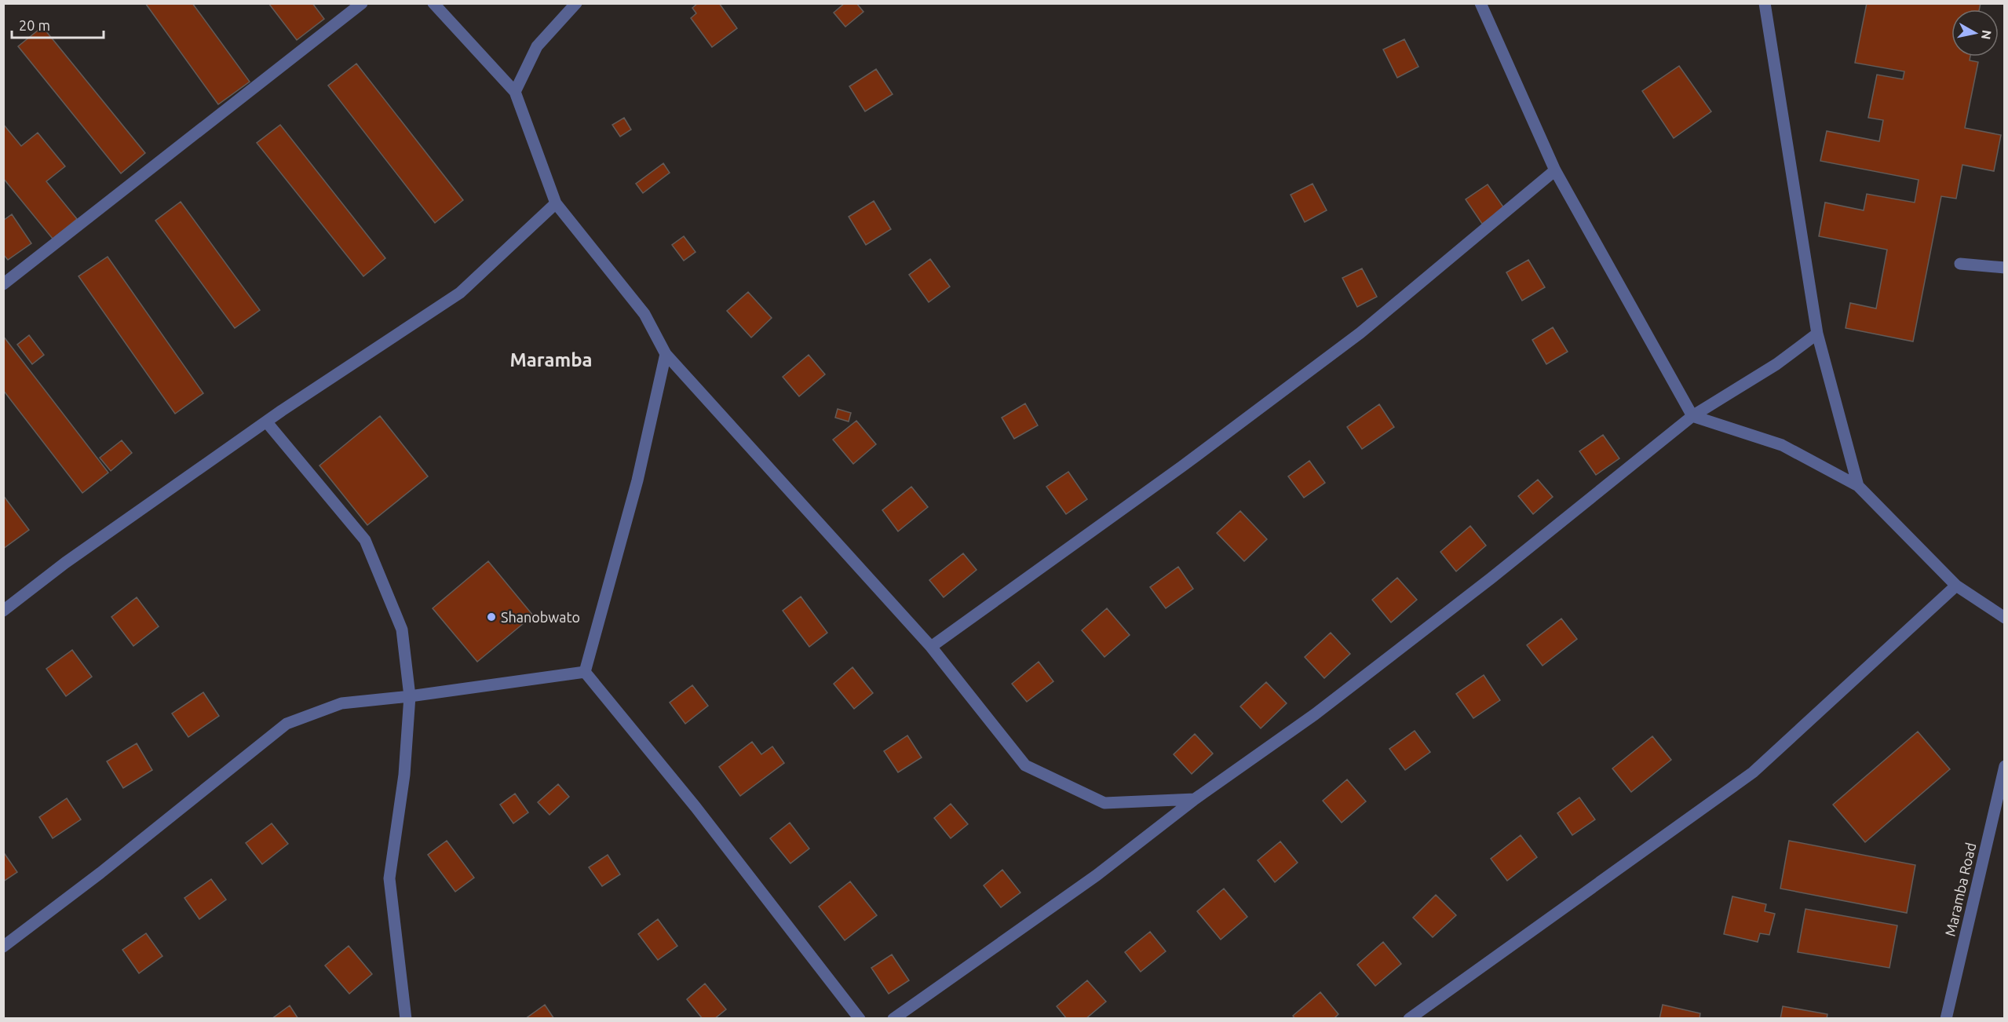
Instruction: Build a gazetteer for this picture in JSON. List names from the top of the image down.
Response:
{
  "streets": {
    "street": ["Maramba Road"]
  },
  "districts": ["Maramba"],
  "places": ["Shanobwato"],
  "scale_bar": "20 m",
  "north": "right"
}
